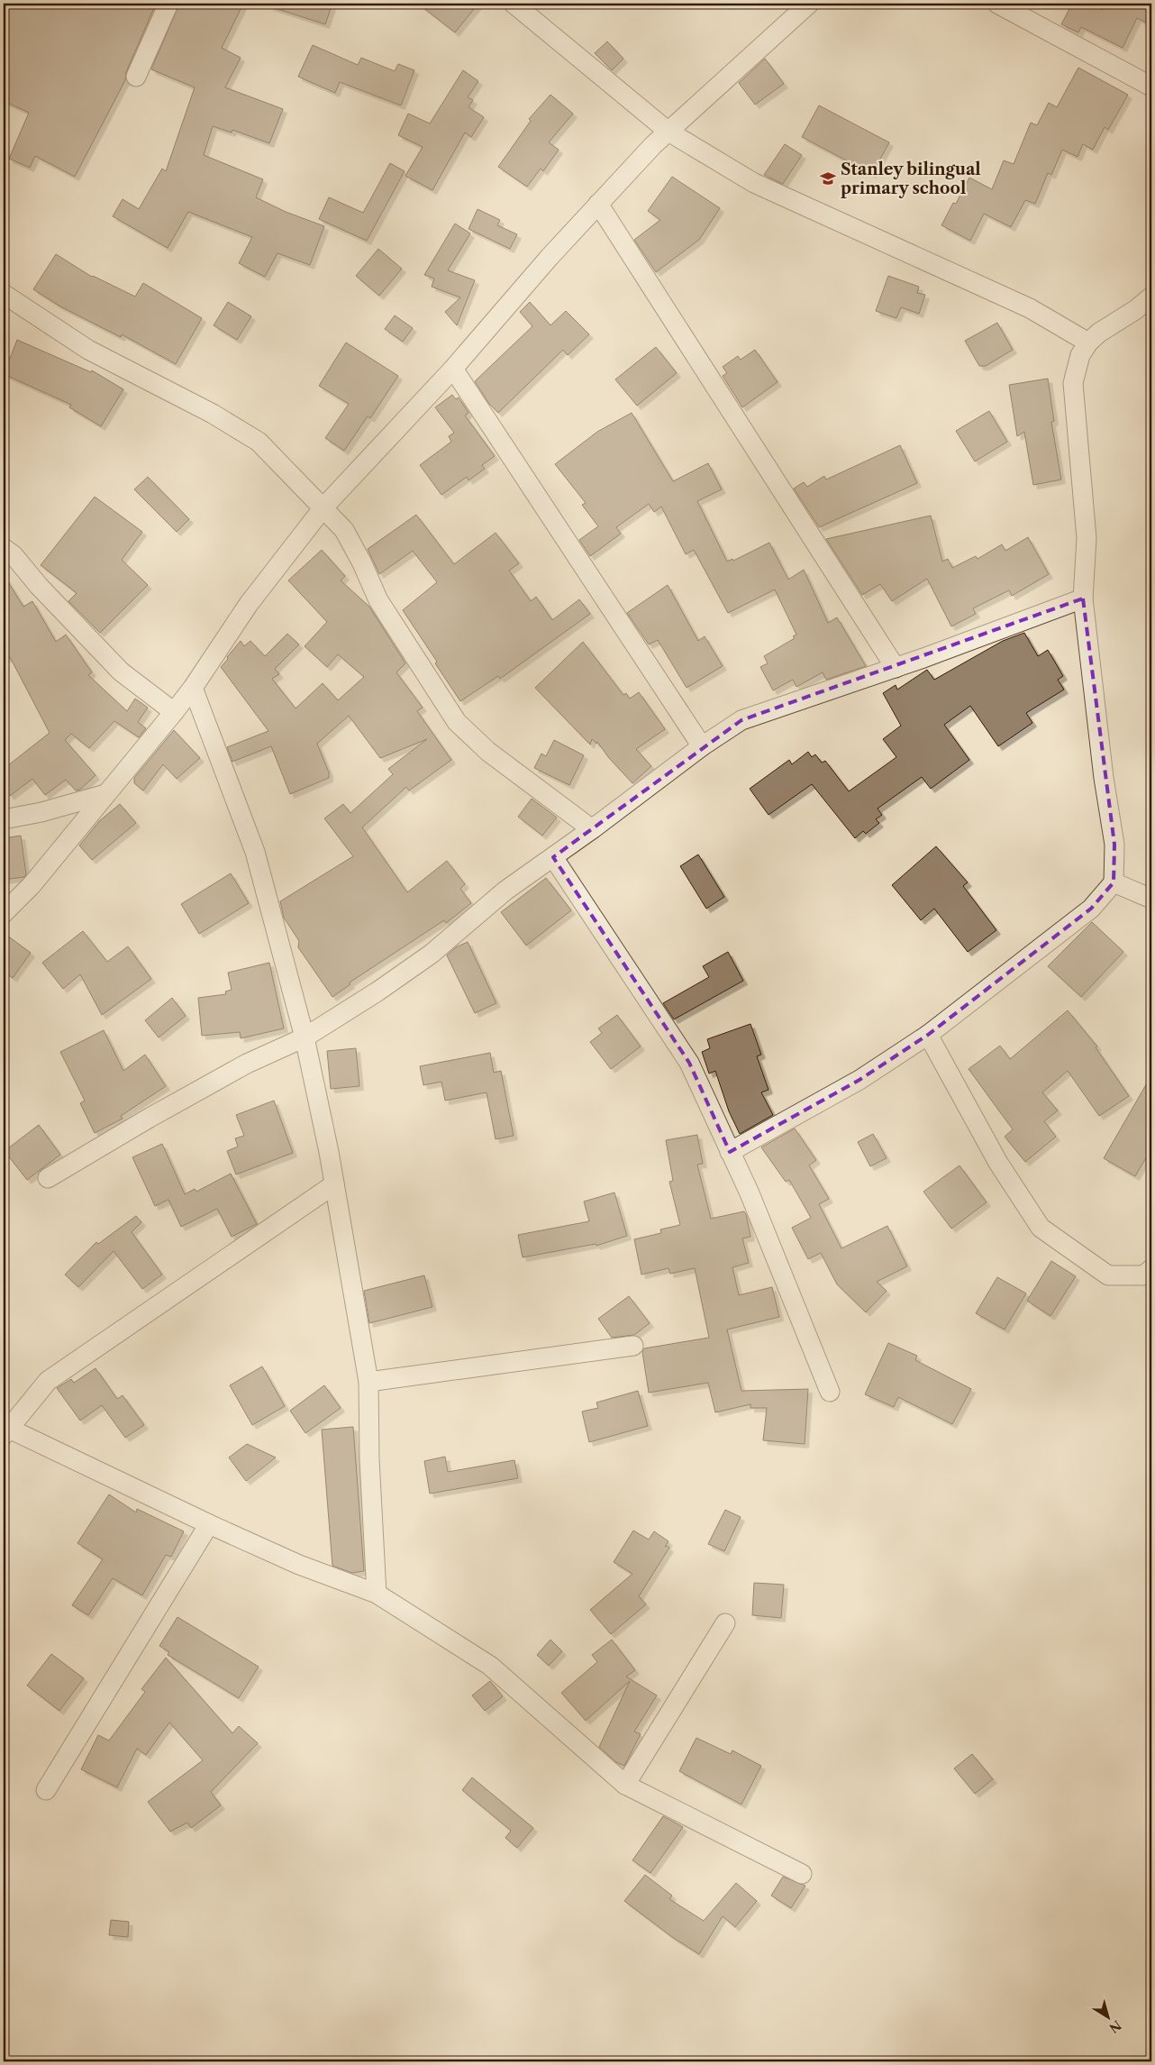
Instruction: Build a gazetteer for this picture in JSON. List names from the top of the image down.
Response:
{
  "places": {
    "school or university": ["Stanley bilingual primary school"]
  },
  "north": "bottom right"
}
